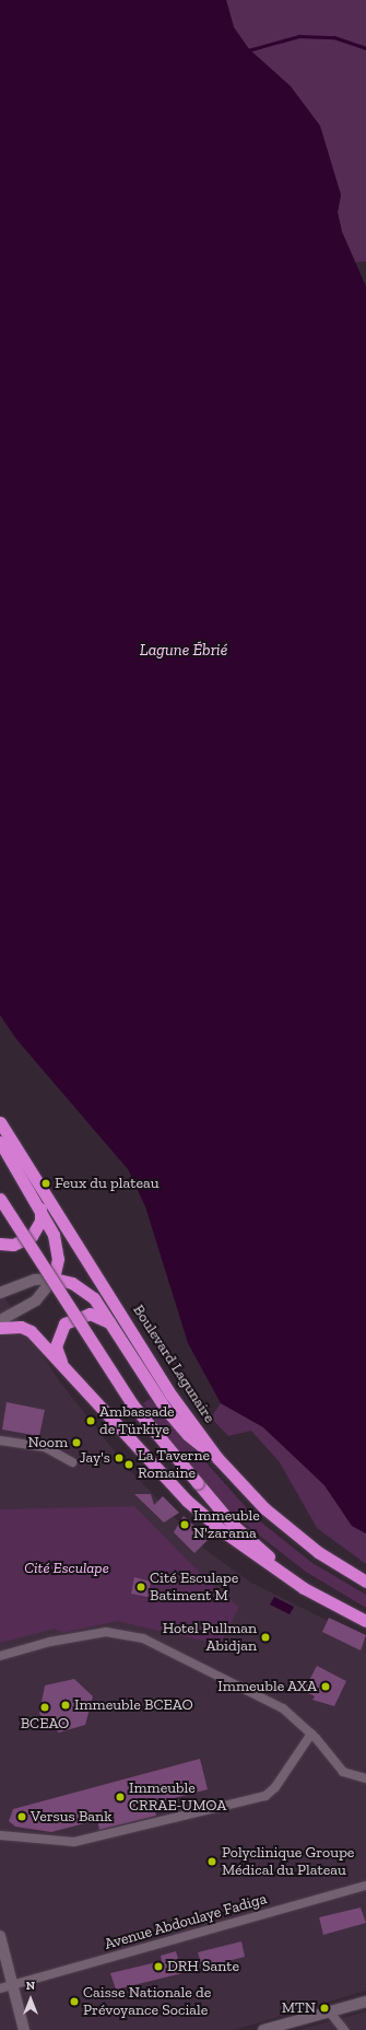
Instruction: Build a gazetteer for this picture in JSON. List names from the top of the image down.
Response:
{
  "streets": {
    "highway": ["Boulevard Lagunaire"],
    "street": ["Avenue Abdoulaye Fadiga"]
  },
  "water": ["Lagune Ébrié"],
  "parks": ["Cité Esculape"],
  "places": [
    "Feux du plateau",
    "Ambassade de Türkiye",
    "Noom",
    "Jay's",
    "La Taverne Romaine",
    "Immeuble N'zarama",
    "Cité Esculape Batiment M",
    "Hotel Pullman Abidjan",
    "Immeuble AXA",
    "Immeuble BCEAO",
    "BCEAO",
    "Immeuble CRRAE-UMOA",
    "Versus Bank",
    "Polyclinique Groupe Médical du Plateau",
    "DRH Sante",
    "Caisse Nationale de Prévoyance Sociale",
    "MTN"
  ],
  "north": "top"
}
